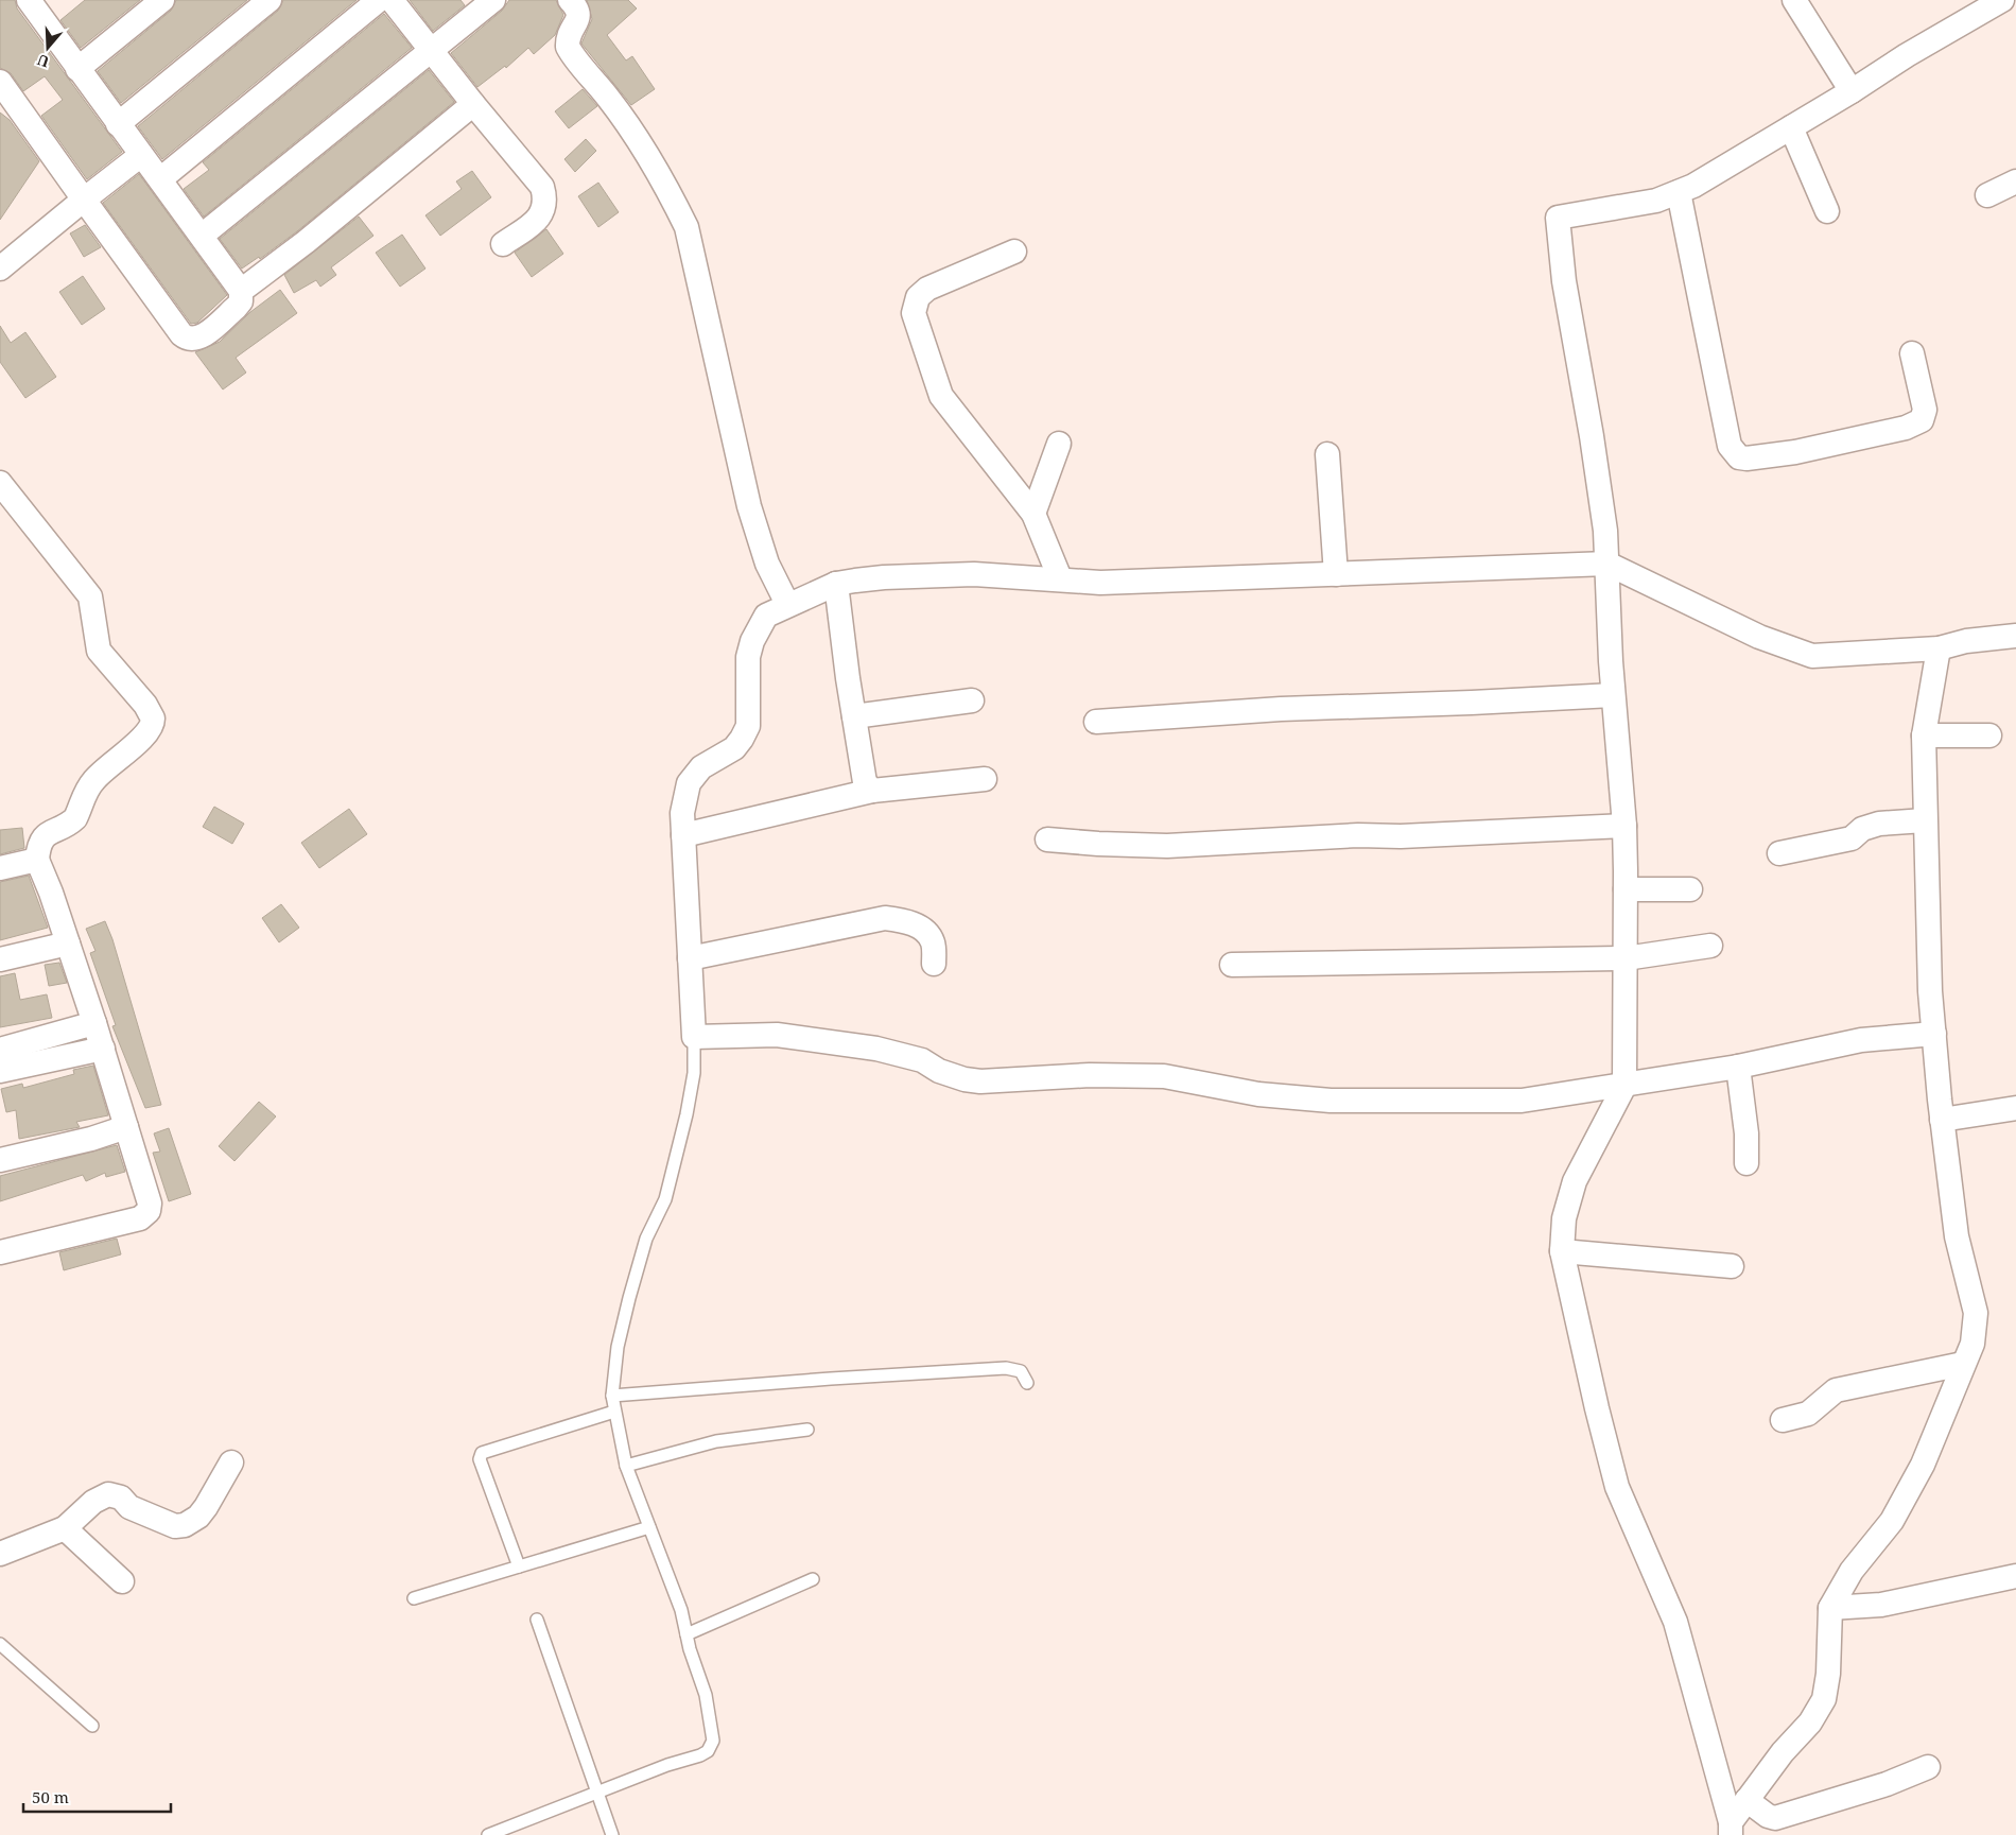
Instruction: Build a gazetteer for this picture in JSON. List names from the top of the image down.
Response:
{
  "scale_bar": "50 m",
  "north": "bottom"
}
